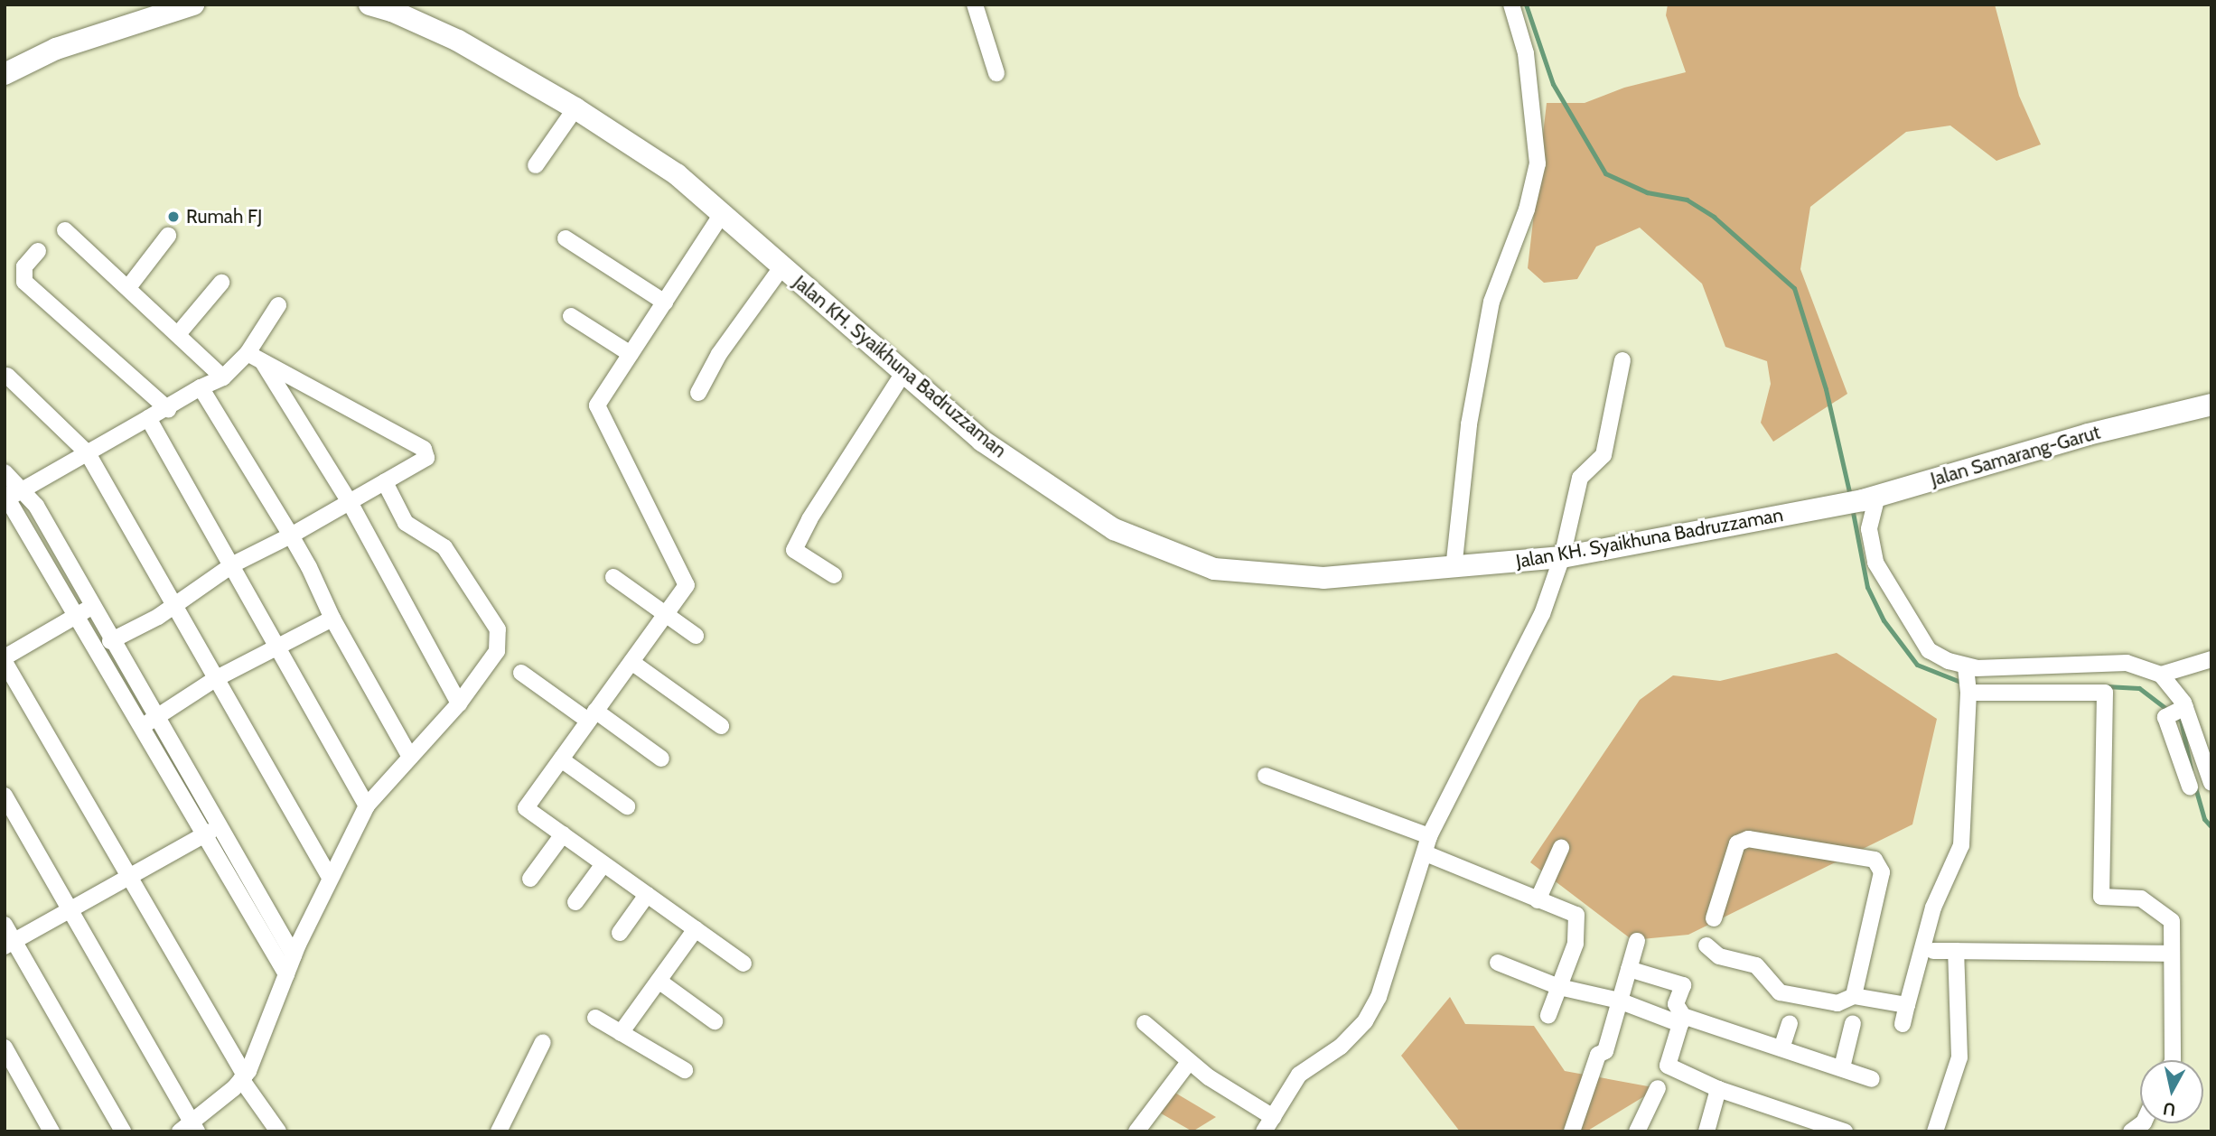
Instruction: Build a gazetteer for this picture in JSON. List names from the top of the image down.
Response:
{
  "streets": {
    "main road": ["Jalan KH. Syaikhuna Badruzzaman", "Jalan Samarang-Garut"]
  },
  "crossings": [
    ["Jalan KH. Syaikhuna Badruzzaman", "Jalan Samarang-Garut"]
  ],
  "places": ["Rumah FJ"],
  "north": "bottom"
}
